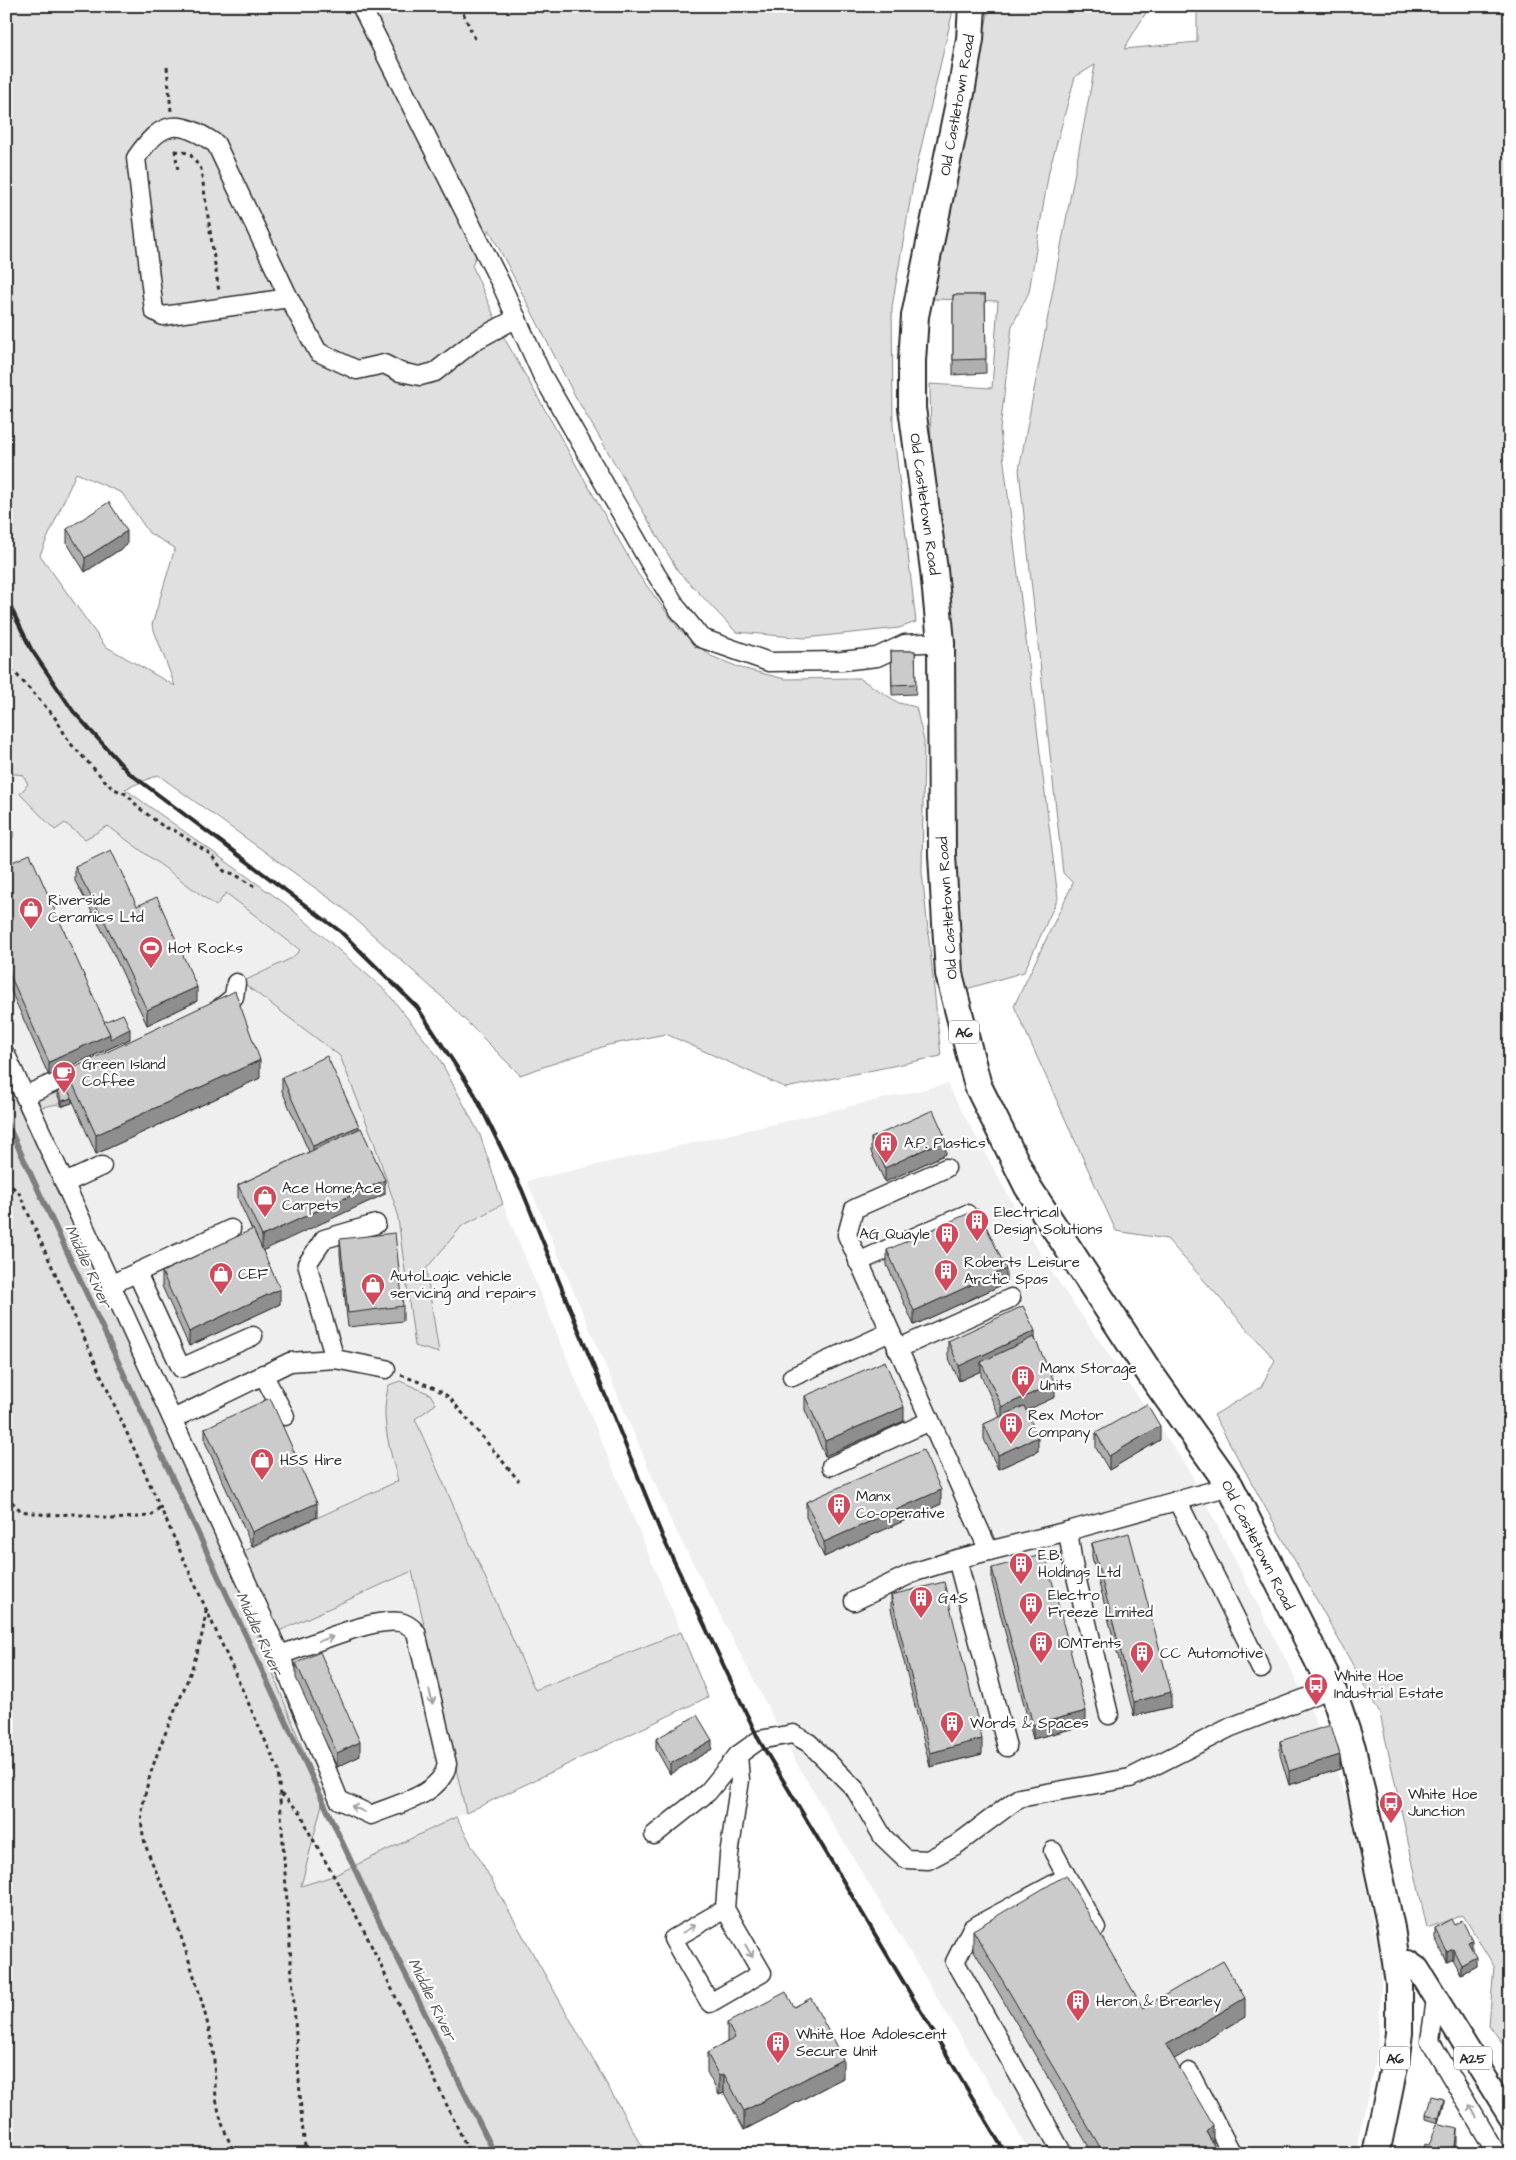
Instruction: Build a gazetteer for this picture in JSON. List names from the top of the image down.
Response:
{
  "streets": {
    "highway": ["Old Castletown Road", "A6"],
    "main road": ["A25"]
  },
  "crossings": [
    ["Old Castletown Road", "A6"],
    ["Old Castletown Road", "A25"],
    ["A6", "A25"]
  ],
  "water": ["Middle River"],
  "places": {
    "shop": [
      "Riverside Ceramics Ltd",
      "Ace Home;Ace Carpets",
      "CEF",
      "AutoLogic vehicle servicing and repairs",
      "HSS Hire"
    ],
    "sports": ["Hot Rocks"],
    "cafe": ["Green Island Coffee"],
    "building": [
      "A.P. Plastics",
      "Electrical Design Solutions",
      "AG Quayle",
      "Roberts Leisure Arctic Spas",
      "Manx Storage Units",
      "Rex Motor Company",
      "Manx Co-operative",
      "E.B. Holdings Ltd",
      "G4S",
      "Electro Freeze Limited",
      "IOMTents",
      "CC Automotive",
      "Words & Spaces",
      "Heron & Brearley",
      "White Hoe Adolescent Secure Unit"
    ],
    "bus stop": ["White Hoe Industrial Estate", "White Hoe Junction"]
  }
}
